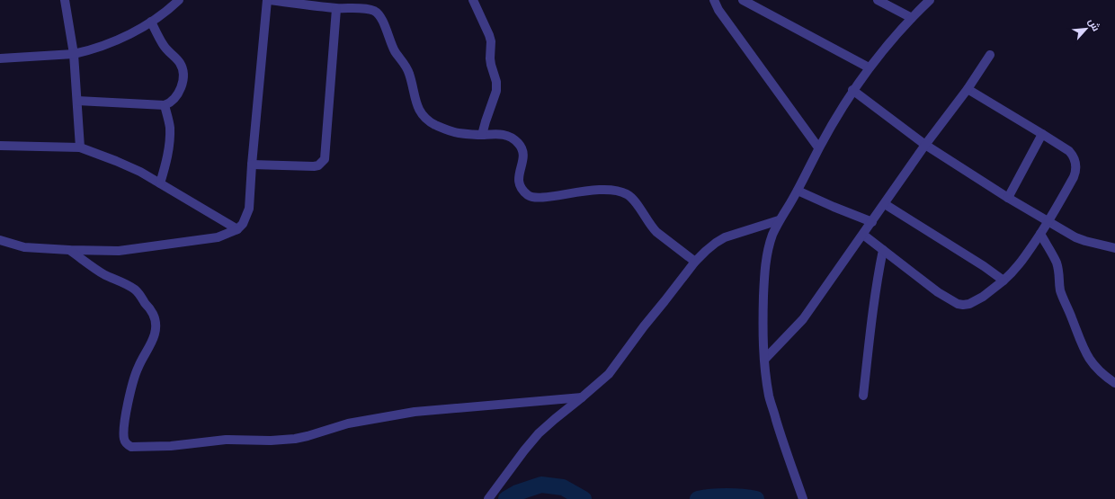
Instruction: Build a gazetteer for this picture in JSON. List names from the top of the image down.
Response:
{
  "north": "top right"
}
